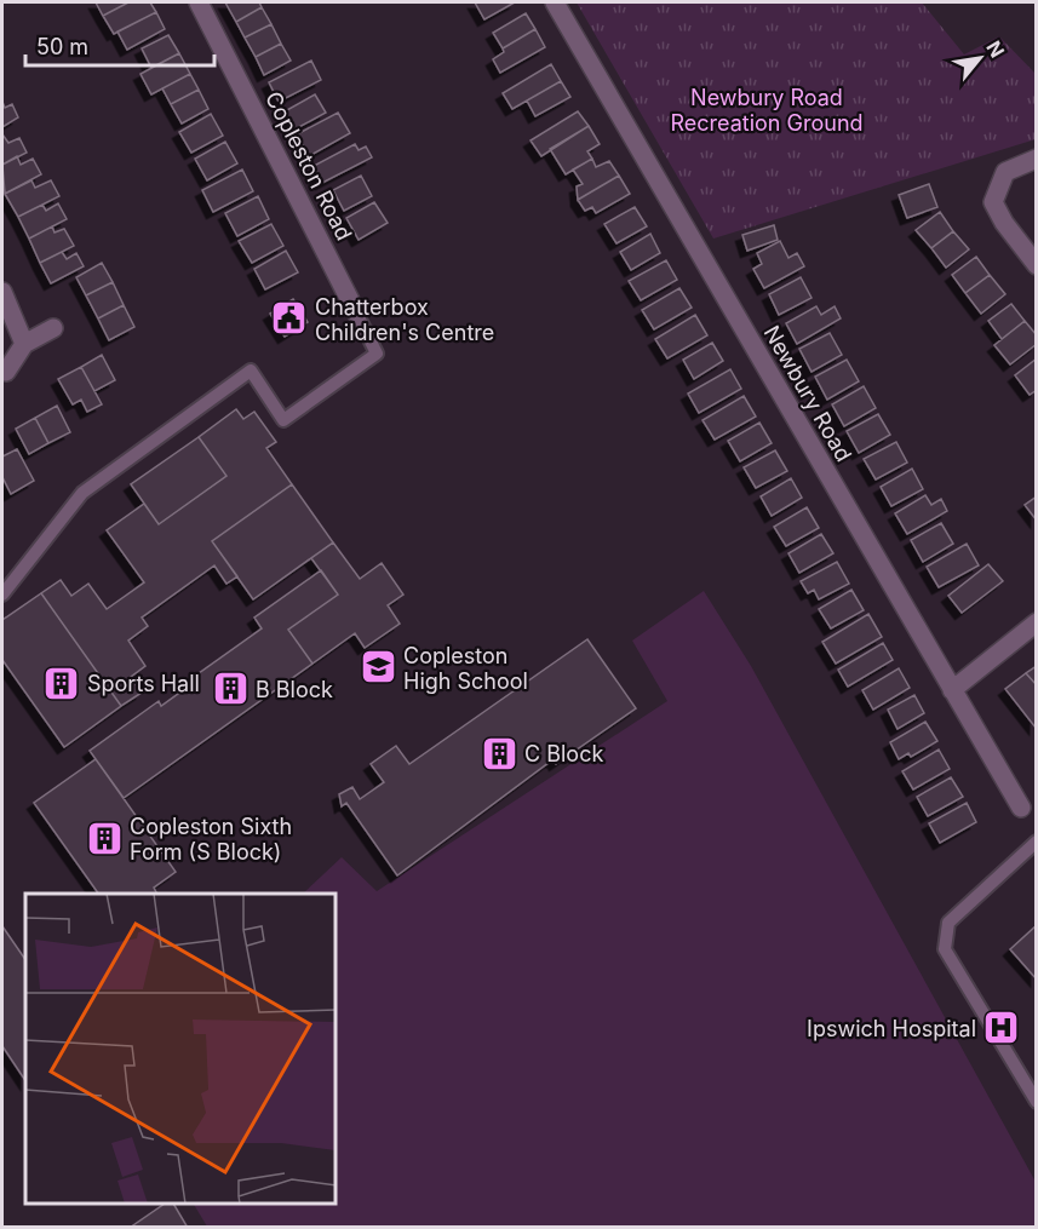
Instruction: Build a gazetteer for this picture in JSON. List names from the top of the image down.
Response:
{
  "streets": {
    "street": ["Copleston Road", "Newbury Road"]
  },
  "parks": ["Newbury Road Recreation Ground"],
  "places": {
    "public building": ["Chatterbox Children's Centre"],
    "school or university": ["Copleston High School"],
    "building": [
      "Sports Hall",
      "B Block",
      "C Block",
      "Copleston Sixth Form (S Block)"
    ],
    "hospital": ["Ipswich Hospital"]
  },
  "scale_bar": "50 m",
  "north": "top right"
}
